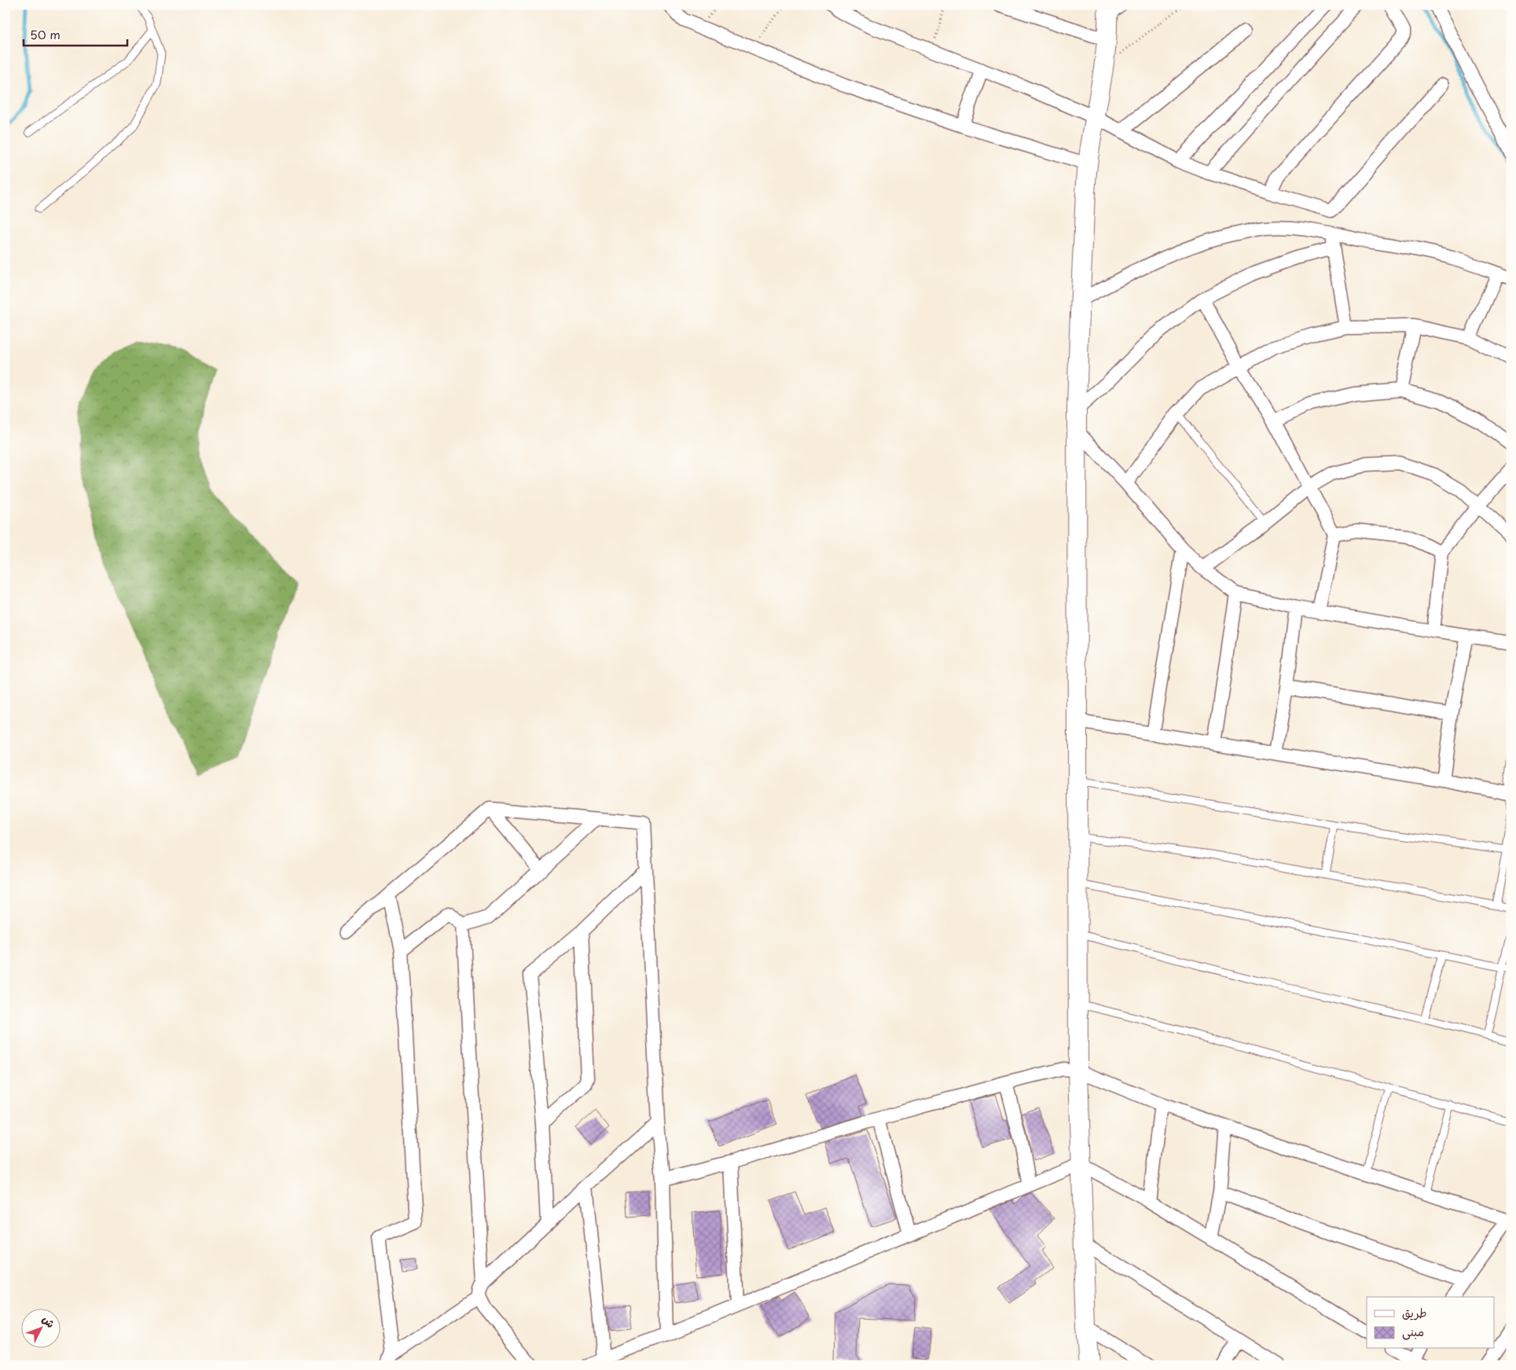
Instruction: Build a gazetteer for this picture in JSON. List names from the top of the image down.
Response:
{
  "legend": ["طريق", "مبنى"],
  "scale_bar": "50 m",
  "north": "top right"
}
